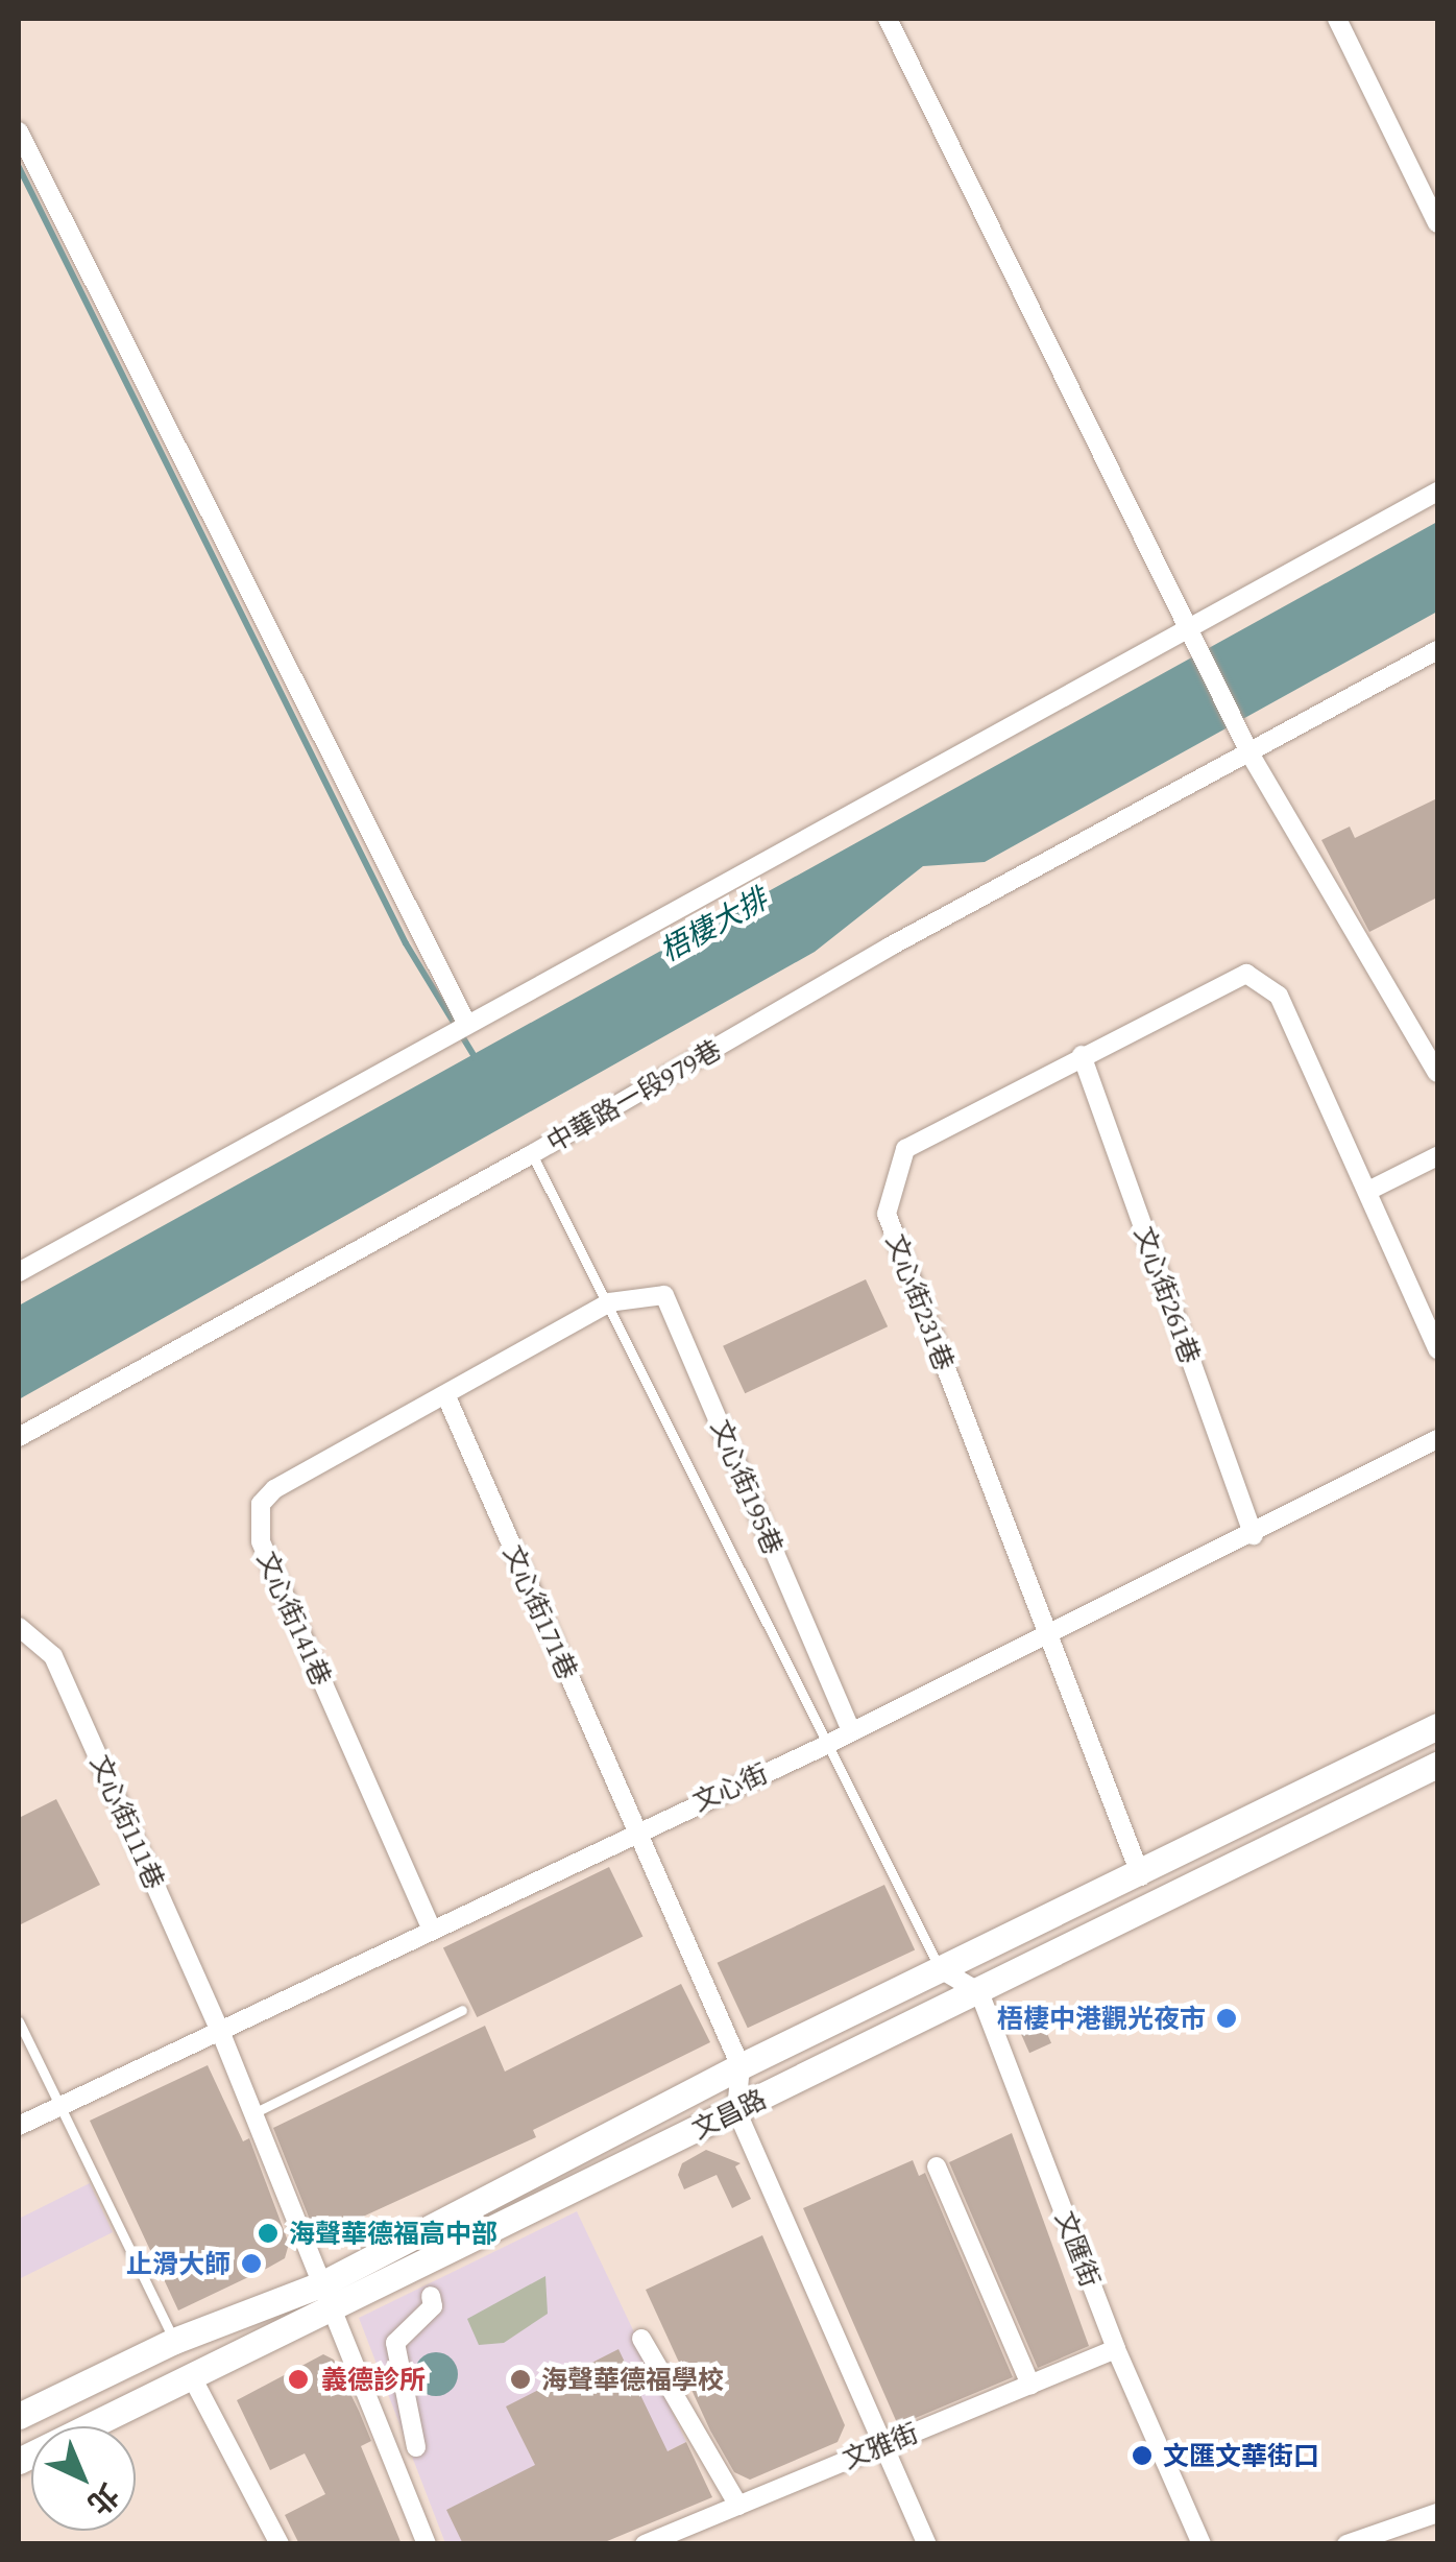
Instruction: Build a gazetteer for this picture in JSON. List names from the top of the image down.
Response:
{
  "streets": {
    "street": [
      "中華路一段979巷",
      "文心街261巷",
      "文心街231巷",
      "文心街195巷",
      "文心街171巷",
      "文心街141巷",
      "文心街",
      "文心街111巷",
      "文昌路",
      "文匯街",
      "文雅街"
    ]
  },
  "crossings": [
    ["文心街261巷", "文心街231巷"],
    ["文心街261巷", "文心街"],
    ["文心街231巷", "文心街"],
    ["文心街231巷", "文昌路"],
    ["文心街195巷", "文心街141巷"],
    ["文心街195巷", "文心街"],
    ["文心街171巷", "文心街141巷"],
    ["文心街171巷", "文心街"],
    ["文心街171巷", "文昌路"],
    ["文心街141巷", "文心街"],
    ["文心街", "文心街111巷"],
    ["文心街111巷", "文昌路"],
    ["文昌路", "文匯街"],
    ["文匯街", "文雅街"]
  ],
  "water": ["梧棲大排"],
  "places": [
    "梧棲中港觀光夜市",
    "海聲華德福高中部",
    "止滑大師",
    "義德診所",
    "海聲華德福學校",
    "文匯文華街口"
  ],
  "north": "bottom right"
}
